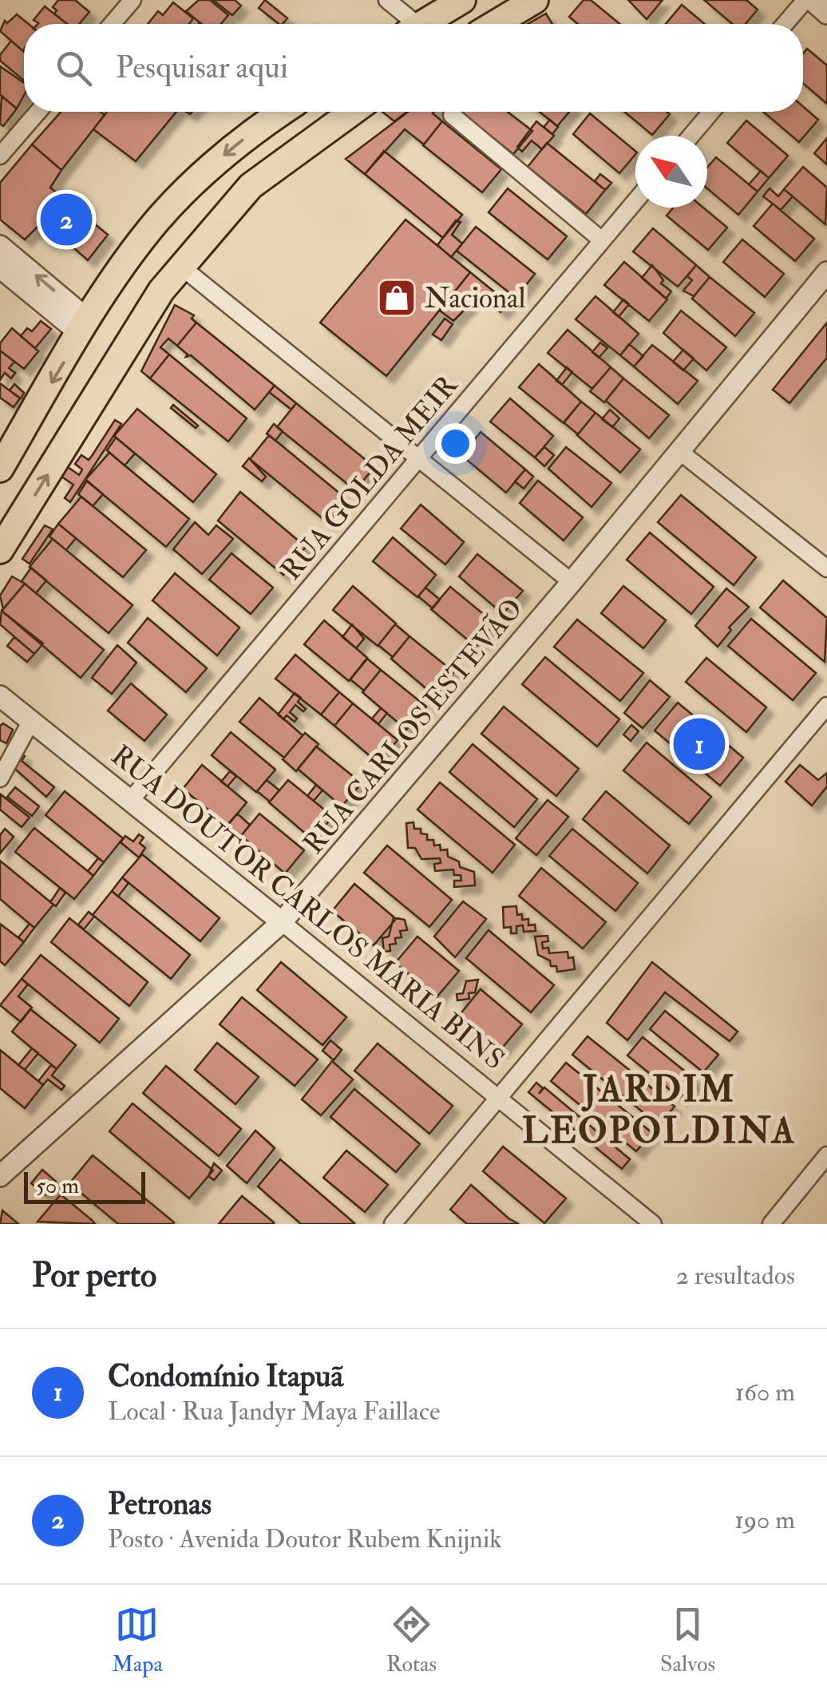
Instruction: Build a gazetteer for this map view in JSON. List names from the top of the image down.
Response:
{
  "streets": {
    "street": ["RUA GOLDA MEIR", "RUA CARLOS ESTEVÃO", "RUA DOUTOR CARLOS MARIA BINS"]
  },
  "crossings": [
    ["RUA GOLDA MEIR", "RUA DOUTOR CARLOS MARIA BINS"],
    ["RUA CARLOS ESTEVÃO", "RUA DOUTOR CARLOS MARIA BINS"]
  ],
  "districts": ["JARDIM LEOPOLDINA"],
  "places": {
    "shop": ["Nacional"]
  },
  "scale_bar": "50 m",
  "north": "top left",
  "page": {
    "search": "Pesquisar aqui",
    "pins": ["2", "1"],
    "scale": "50 m",
    "heading": ["Por perto", "2 resultados"],
    "list": [
      {
        "mark": "1",
        "name": "Condomínio Itapuã",
        "note": "Local · Rua Jandyr Maya Faillace",
        "value": "160 m"
      },
      {
        "mark": "2",
        "name": "Petronas",
        "note": "Posto · Avenida Doutor Rubem Knijnik",
        "value": "190 m"
      }
    ],
    "nav": ["Mapa", "Rotas", "Salvos"]
  }
}
